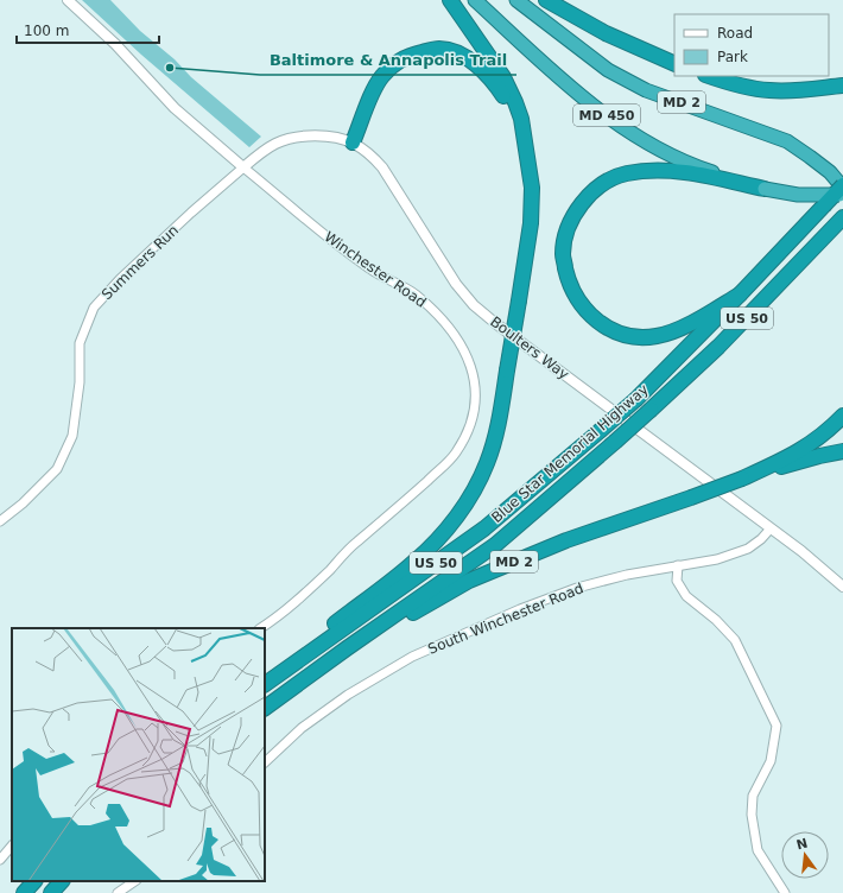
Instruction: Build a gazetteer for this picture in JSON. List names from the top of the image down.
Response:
{
  "streets": {
    "highway": [
      "MD 2",
      "MD 450",
      "US 50",
      "Blue Star Memorial Highway"
    ],
    "street": [
      "Summers Run",
      "Winchester Road",
      "Boulters Way",
      "South Winchester Road"
    ]
  },
  "crossings": [
    ["MD 2", "Blue Star Memorial Highway"],
    ["Summers Run", "Winchester Road"],
    ["Summers Run", "Boulters Way"],
    ["Winchester Road", "Boulters Way"],
    ["Boulters Way", "South Winchester Road"]
  ],
  "places": ["Baltimore & Annapolis Trail"],
  "legend": ["Road", "Park"],
  "scale_bar": "100 m",
  "north": "top"
}
